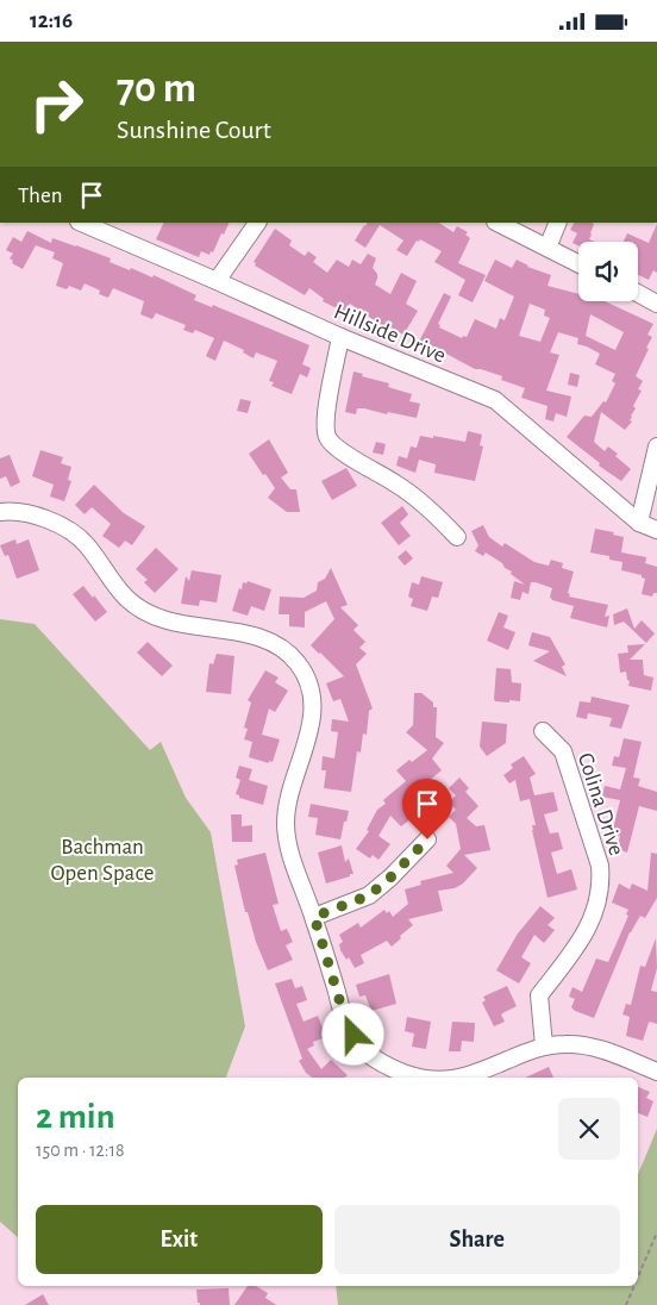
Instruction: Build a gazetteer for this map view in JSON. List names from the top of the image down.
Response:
{
  "streets": {
    "street": ["Hillside Drive", "Colina Drive"]
  },
  "parks": ["Bachman Open Space"],
  "page": {
    "status": "12:16",
    "turn": ["70 m", "Sunshine Court"],
    "then": "Then",
    "heading": ["2 min", "150 m · 12:18"],
    "buttons": ["Exit", "Share"]
  }
}
